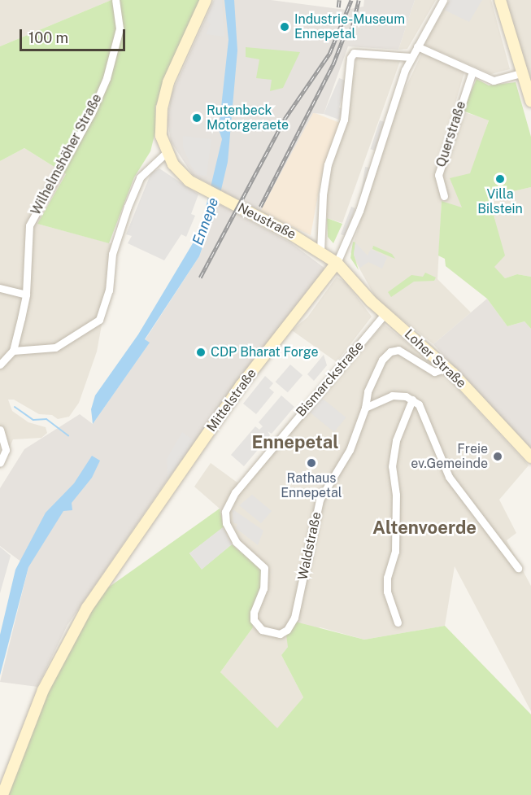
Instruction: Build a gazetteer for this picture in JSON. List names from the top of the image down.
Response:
{
  "streets": {
    "street": [
      "Querstraße",
      "Wilhelmshöher Straße",
      "Neustraße",
      "Loher Straße",
      "Bismarckstraße",
      "Mittelstraße",
      "Waldstraße"
    ]
  },
  "crossings": [
    ["Neustraße", "Loher Straße"],
    ["Neustraße", "Mittelstraße"],
    ["Loher Straße", "Bismarckstraße"],
    ["Loher Straße", "Mittelstraße"],
    ["Loher Straße", "Waldstraße"],
    ["Bismarckstraße", "Waldstraße"]
  ],
  "districts": ["Ennepetal", "Altenvoerde"],
  "water": ["Ennepe"],
  "places": [
    "Industrie-Museum Ennepetal",
    "Rutenbeck Motorgeraete",
    "Villa Bilstein",
    "CDP Bharat Forge",
    "Freie ev.Gemeinde",
    "Rathaus Ennepetal"
  ],
  "scale_bar": "100 m"
}
